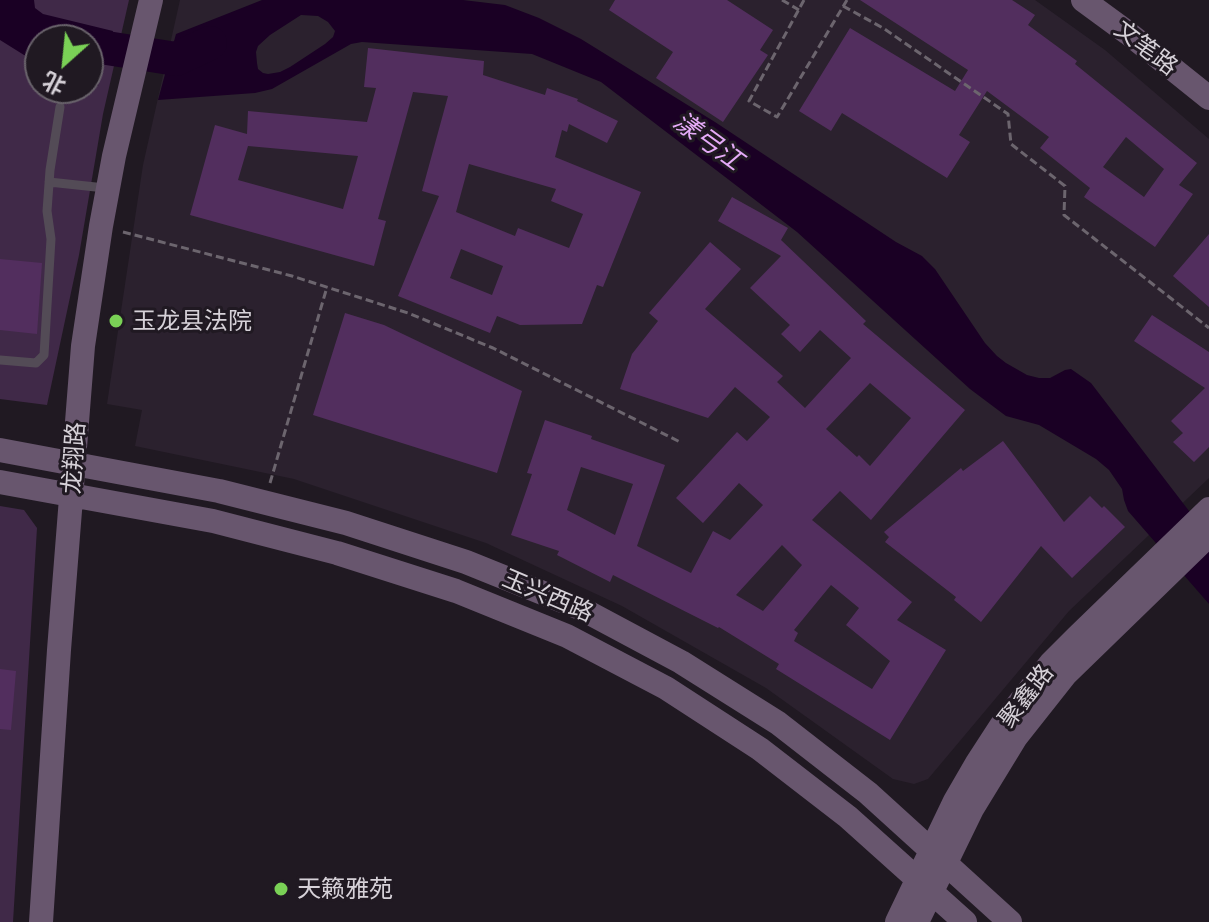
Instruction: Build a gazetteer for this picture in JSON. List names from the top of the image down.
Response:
{
  "streets": {
    "main road": [
      "文笔路",
      "龙翔路",
      "玉兴西路",
      "聚鑫路"
    ]
  },
  "crossings": [
    ["龙翔路", "玉兴西路"],
    ["玉兴西路", "聚鑫路"]
  ],
  "water": ["漾弓江"],
  "places": ["玉龙县法院", "天籁雅苑"],
  "north": "bottom left"
}
